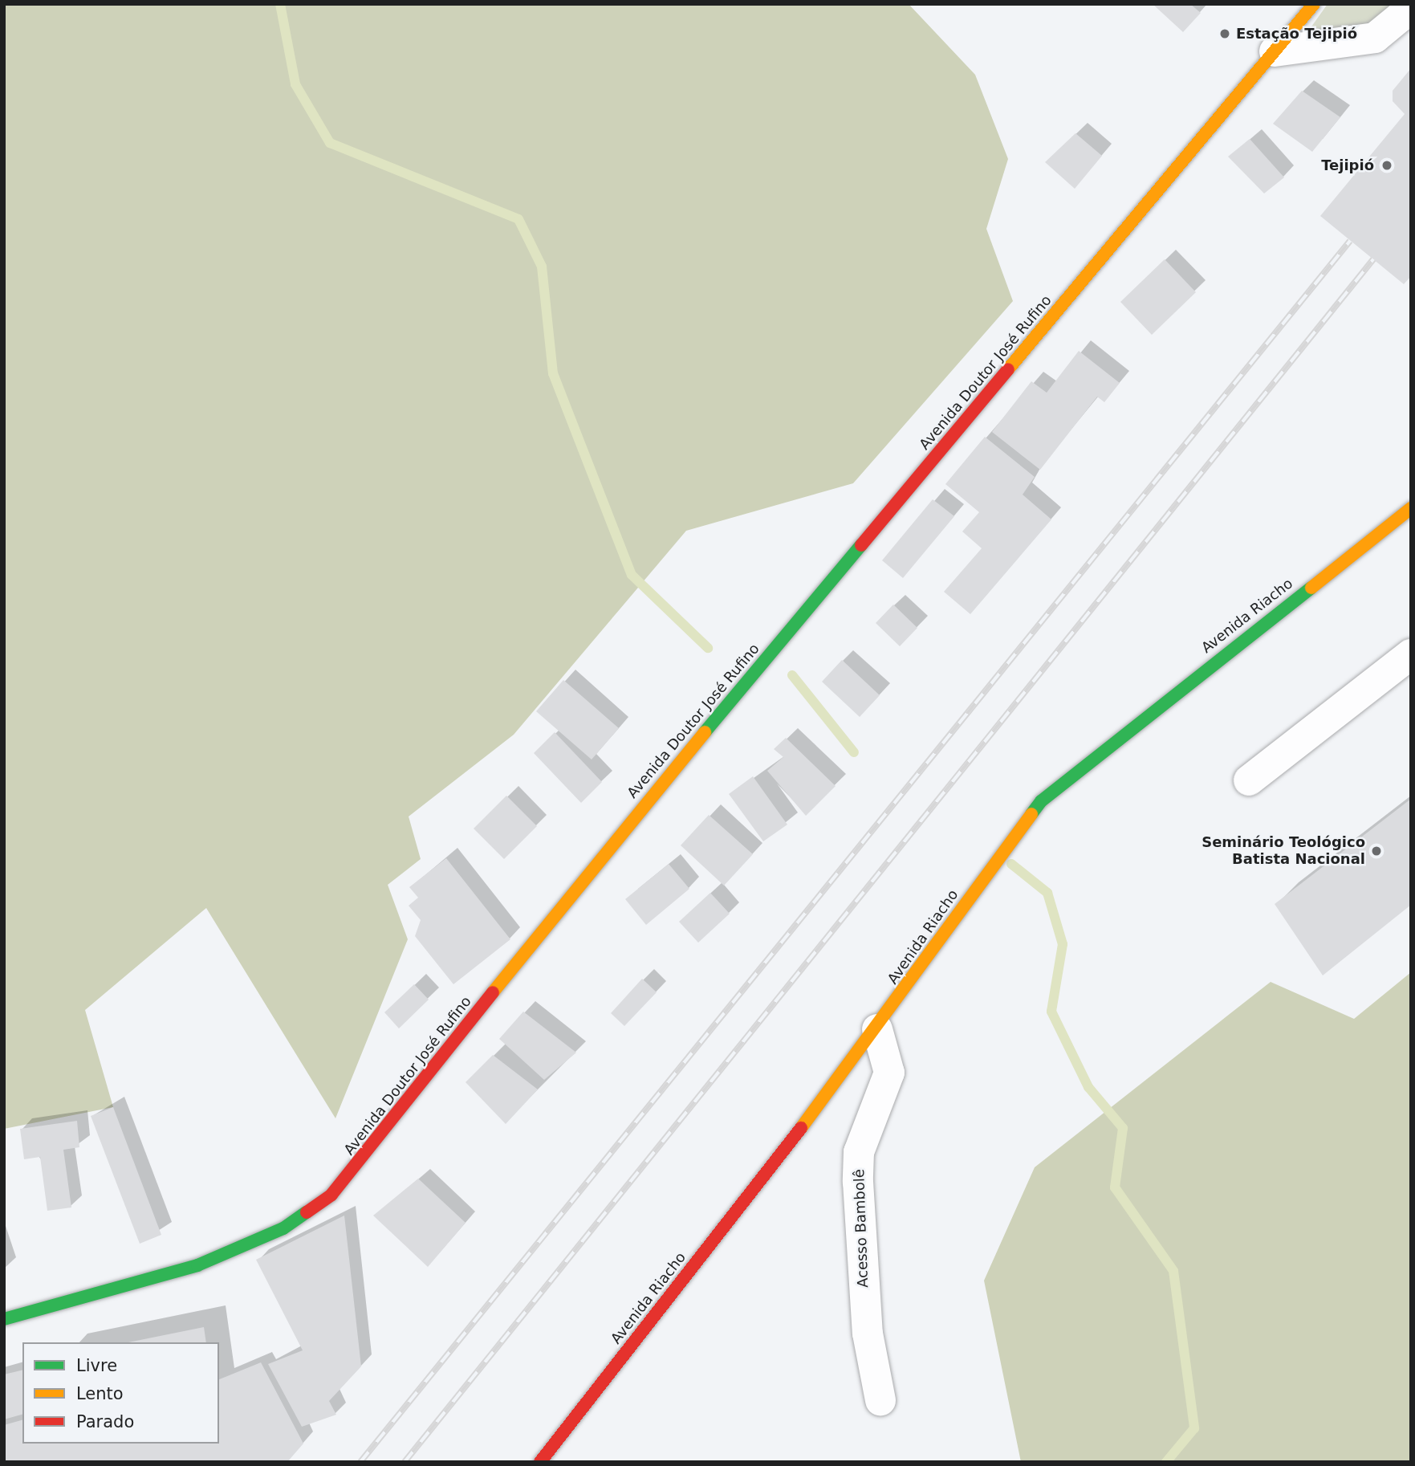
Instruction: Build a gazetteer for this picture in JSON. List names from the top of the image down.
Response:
{
  "streets": {
    "main road": ["Avenida Doutor José Rufino", "Avenida Riacho"],
    "street": ["Acesso Bambolê"]
  },
  "crossings": [
    ["Avenida Riacho", "Acesso Bambolê"]
  ],
  "places": ["Estação Tejipió", "Tejipió", "Seminário Teológico Batista Nacional"],
  "legend": ["Livre", "Lento", "Parado"]
}
